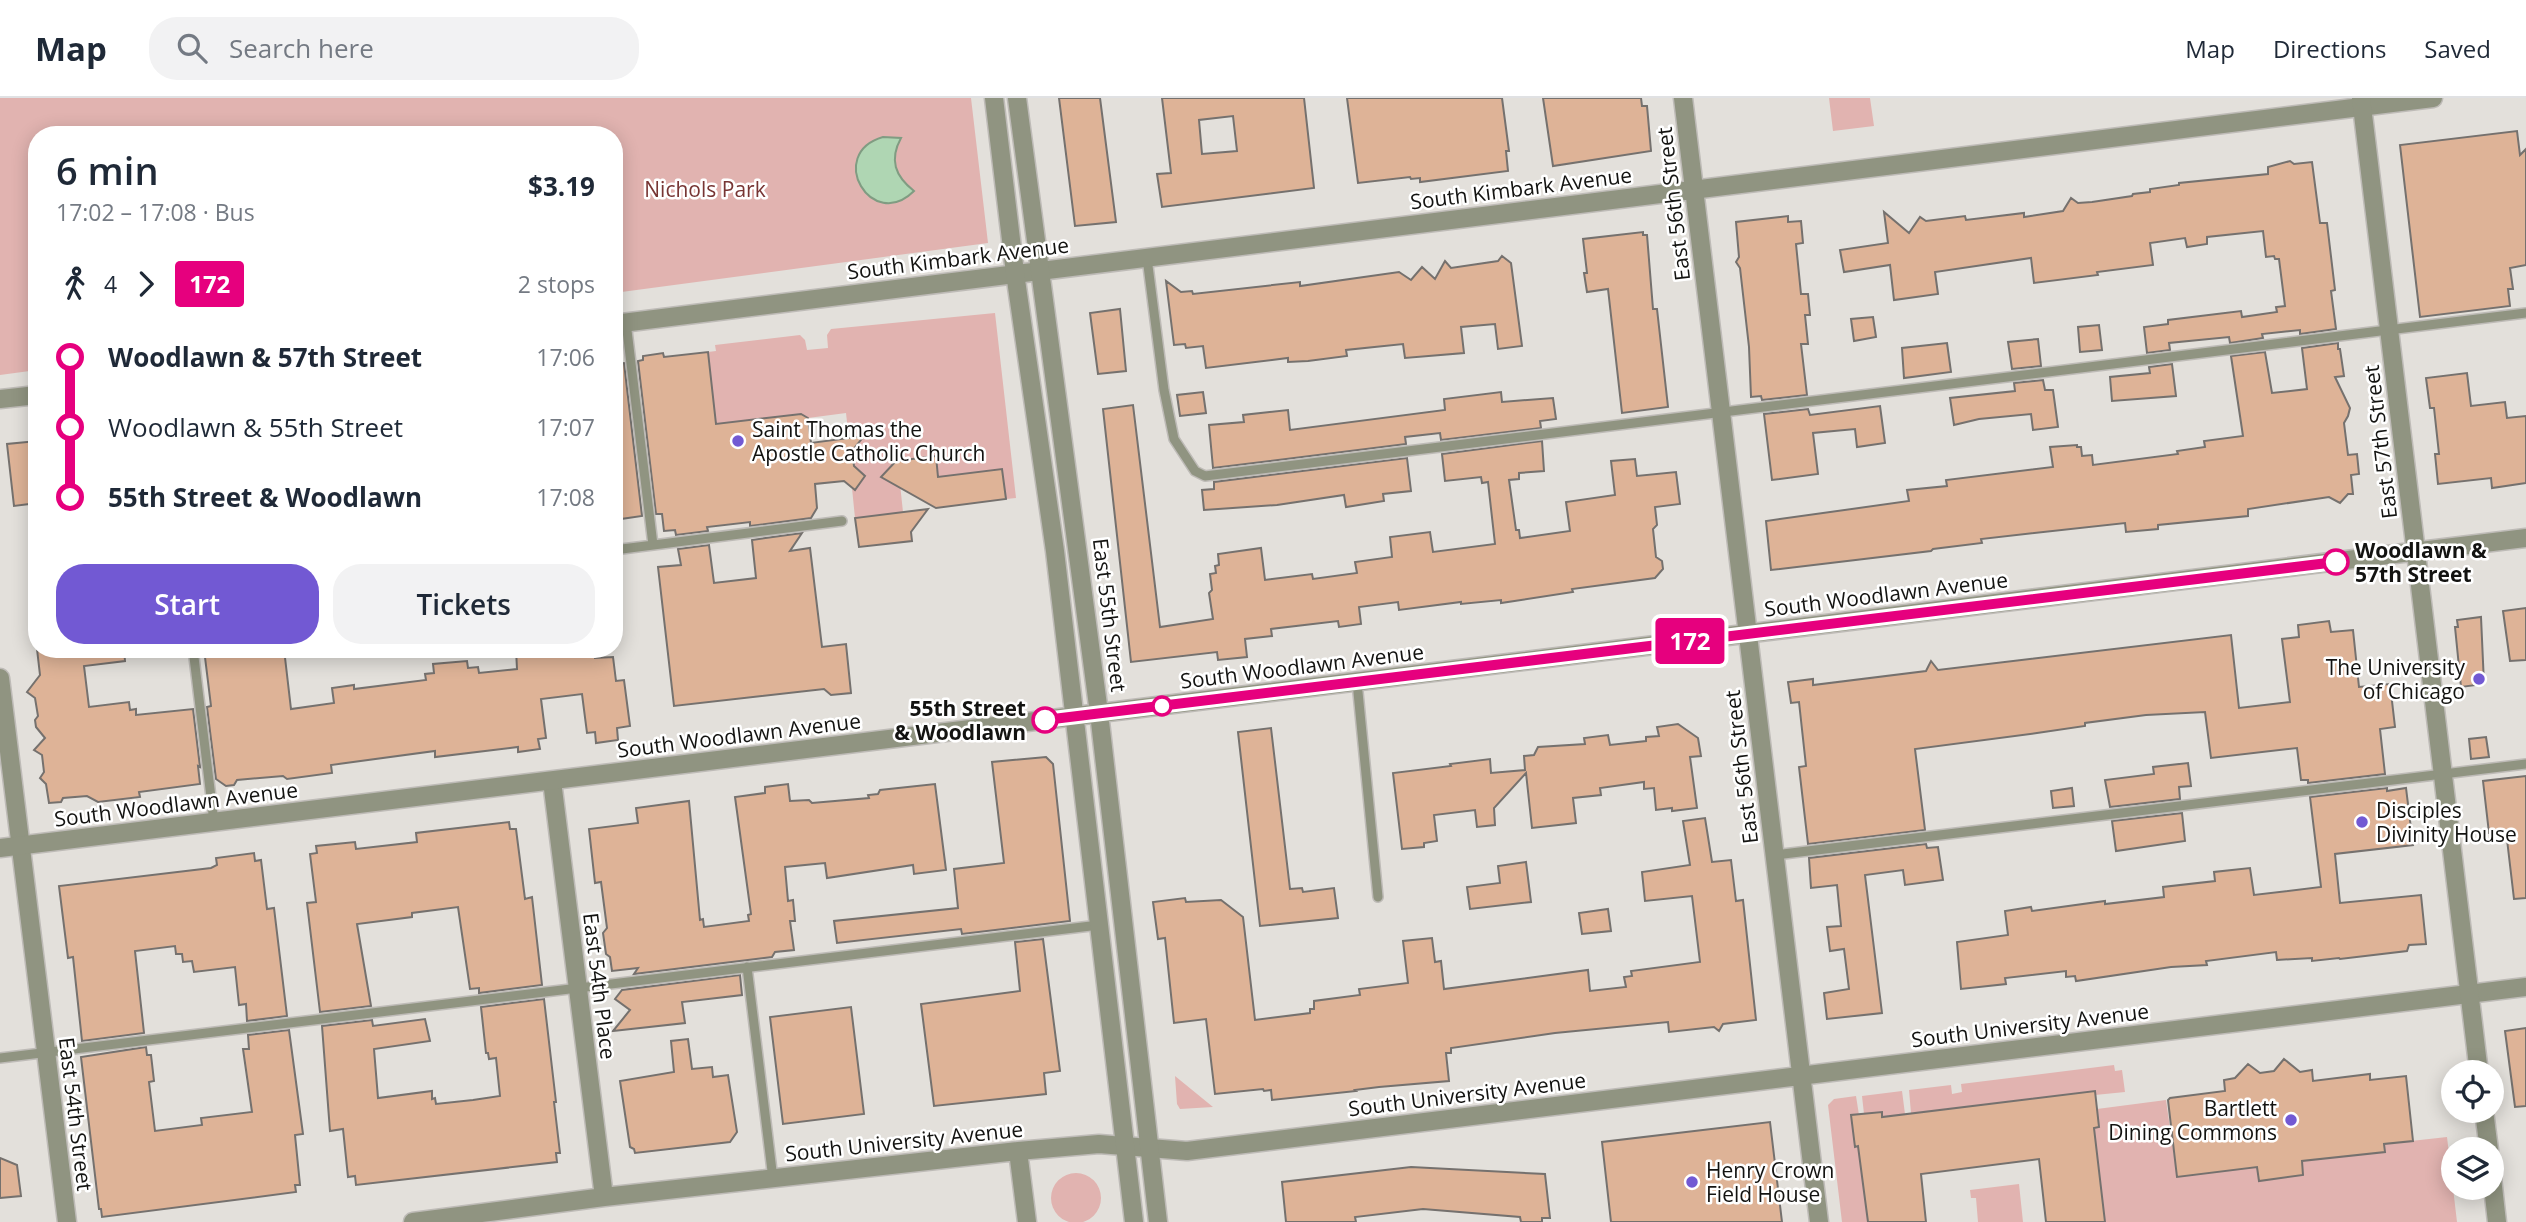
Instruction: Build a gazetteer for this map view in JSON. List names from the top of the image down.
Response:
{
  "streets": {
    "street": [
      "South Kimbark Avenue",
      "East 56th Street",
      "East 57th Street",
      "South Woodlawn Avenue",
      "East 55th Street",
      "East 54th Place",
      "South University Avenue",
      "East 54th Street"
    ]
  },
  "crossings": [
    ["South Kimbark Avenue", "East 56th Street"],
    ["South Kimbark Avenue", "East 57th Street"],
    ["South Kimbark Avenue", "East 55th Street"],
    ["East 56th Street", "South Woodlawn Avenue"],
    ["East 56th Street", "South University Avenue"],
    ["East 57th Street", "South Woodlawn Avenue"],
    ["East 57th Street", "South University Avenue"],
    ["South Woodlawn Avenue", "East 55th Street"],
    ["South Woodlawn Avenue", "East 54th Place"],
    ["South Woodlawn Avenue", "East 54th Street"],
    ["East 55th Street", "South University Avenue"],
    ["East 54th Place", "South University Avenue"]
  ],
  "parks": ["Nichols Park"],
  "places": [
    "Saint Thomas the Apostle Catholic Church",
    "Woodlawn & 57th Street",
    "The University of Chicago",
    "55th Street & Woodlawn",
    "Disciples Divinity House",
    "Bartlett Dining Commons",
    "Henry Crown Field House"
  ],
  "lines": ["bus line 172"],
  "page": {
    "header": "Map",
    "search": "Search here",
    "nav": ["Map", "Directions", "Saved"],
    "on_map": "172",
    "heading": ["6 min", "17:02 – 17:08 · Bus", "$3.19"],
    "legs": ["4", "172", "2 stops"],
    "list": [
      {
        "name": "Woodlawn & 57th Street",
        "value": "17:06"
      },
      {
        "name": "Woodlawn & 55th Street",
        "value": "17:07"
      },
      {
        "name": "55th Street & Woodlawn",
        "value": "17:08"
      }
    ],
    "buttons": ["Start", "Tickets"]
  }
}
